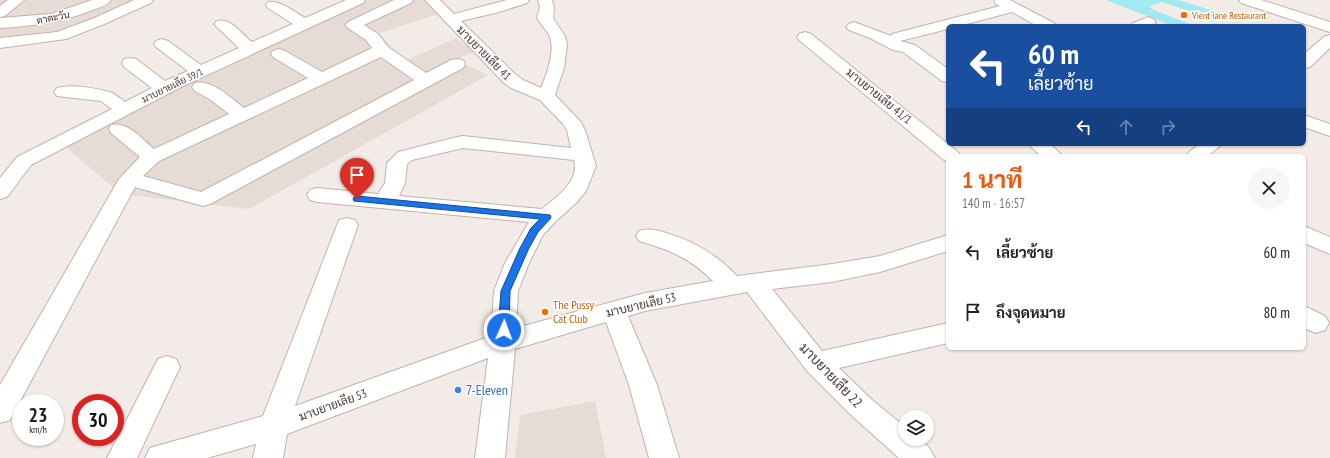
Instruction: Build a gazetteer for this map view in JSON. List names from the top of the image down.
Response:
{
  "streets": {
    "street": [
      "ตาตะวัน",
      "มาบยายเลีย 41",
      "มาบยายเลีย 39/1",
      "มาบยายเลีย 41/1",
      "มาบยายเลีย 53",
      "มาบยายเลีย 22"
    ]
  },
  "crossings": [
    ["มาบยายเลีย 41", "มาบยายเลีย 53"],
    ["มาบยายเลีย 53", "มาบยายเลีย 22"]
  ],
  "places": ["Vient´iane Restaurant", "The Pussy Cat Club", "7-Eleven"],
  "page": {
    "turn": ["60 m", "เลี้ยวซ้าย"],
    "heading": ["1 นาที", "140 m · 16:57"],
    "list": [
      {
        "name": "เลี้ยวซ้าย",
        "value": "60 m"
      },
      {
        "name": "ถึงจุดหมาย",
        "value": "80 m"
      }
    ],
    "speed": "23 km/h",
    "limit": "30"
  }
}
